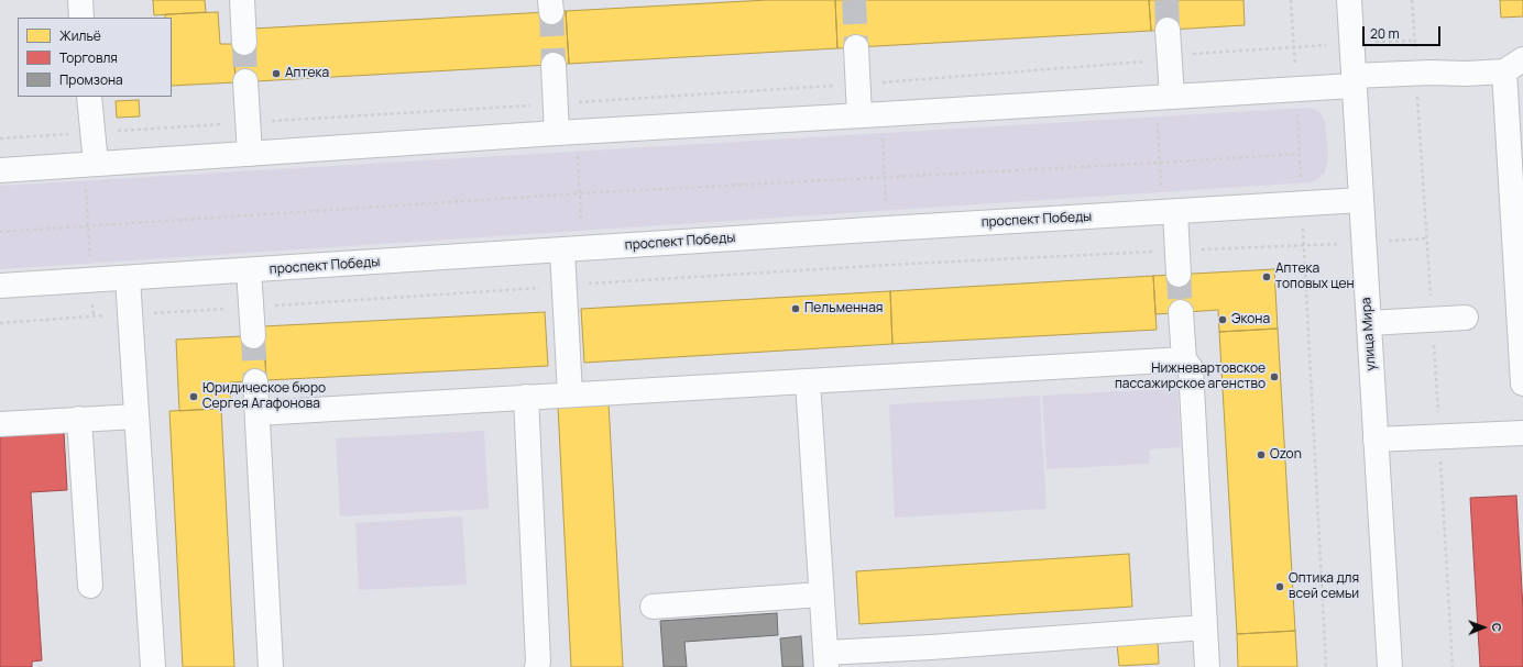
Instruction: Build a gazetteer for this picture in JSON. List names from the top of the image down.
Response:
{
  "streets": {
    "main road": ["проспект Победы", "улица Мира"]
  },
  "crossings": [
    ["проспект Победы", "улица Мира"]
  ],
  "places": [
    "Аптека",
    "Аптека топовых цен",
    "Пельменная",
    "Экона",
    "Нижневартовское пассажирское агенство",
    "Юридическое бюро Сергея Агафонова",
    "Ozon",
    "Оптика для всей семьи"
  ],
  "legend": ["Жильё", "Торговля", "Промзона"],
  "scale_bar": "20 m",
  "north": "right"
}
